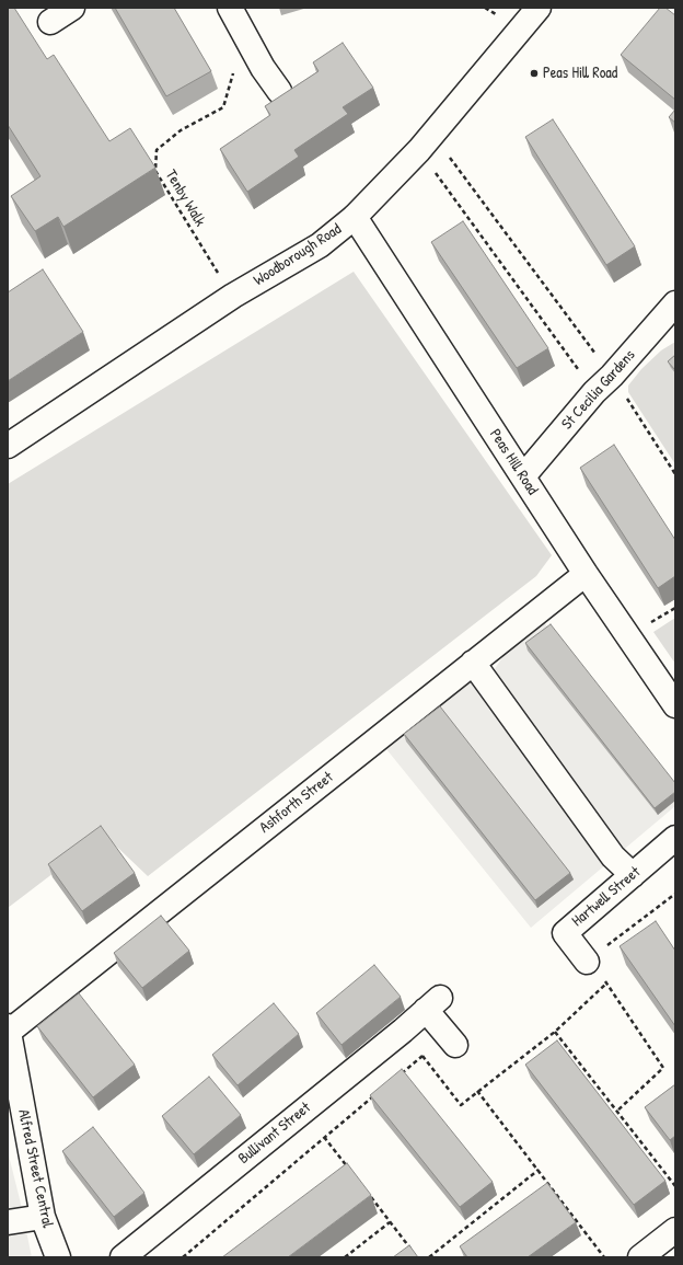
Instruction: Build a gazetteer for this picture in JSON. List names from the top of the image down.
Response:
{
  "streets": {
    "street": [
      "Woodborough Road",
      "St Cecilia Gardens",
      "Peas Hill Road",
      "Ashforth Street",
      "Hartwell Street",
      "Bullivant Street",
      "Alfred Street Central"
    ],
    "path": ["Tenby Walk"]
  },
  "crossings": [
    ["Tenby Walk", "Woodborough Road"],
    ["Woodborough Road", "Peas Hill Road"],
    ["St Cecilia Gardens", "Peas Hill Road"],
    ["Peas Hill Road", "Ashforth Street"],
    ["Ashforth Street", "Alfred Street Central"]
  ],
  "places": ["Peas Hill Road"]
}
